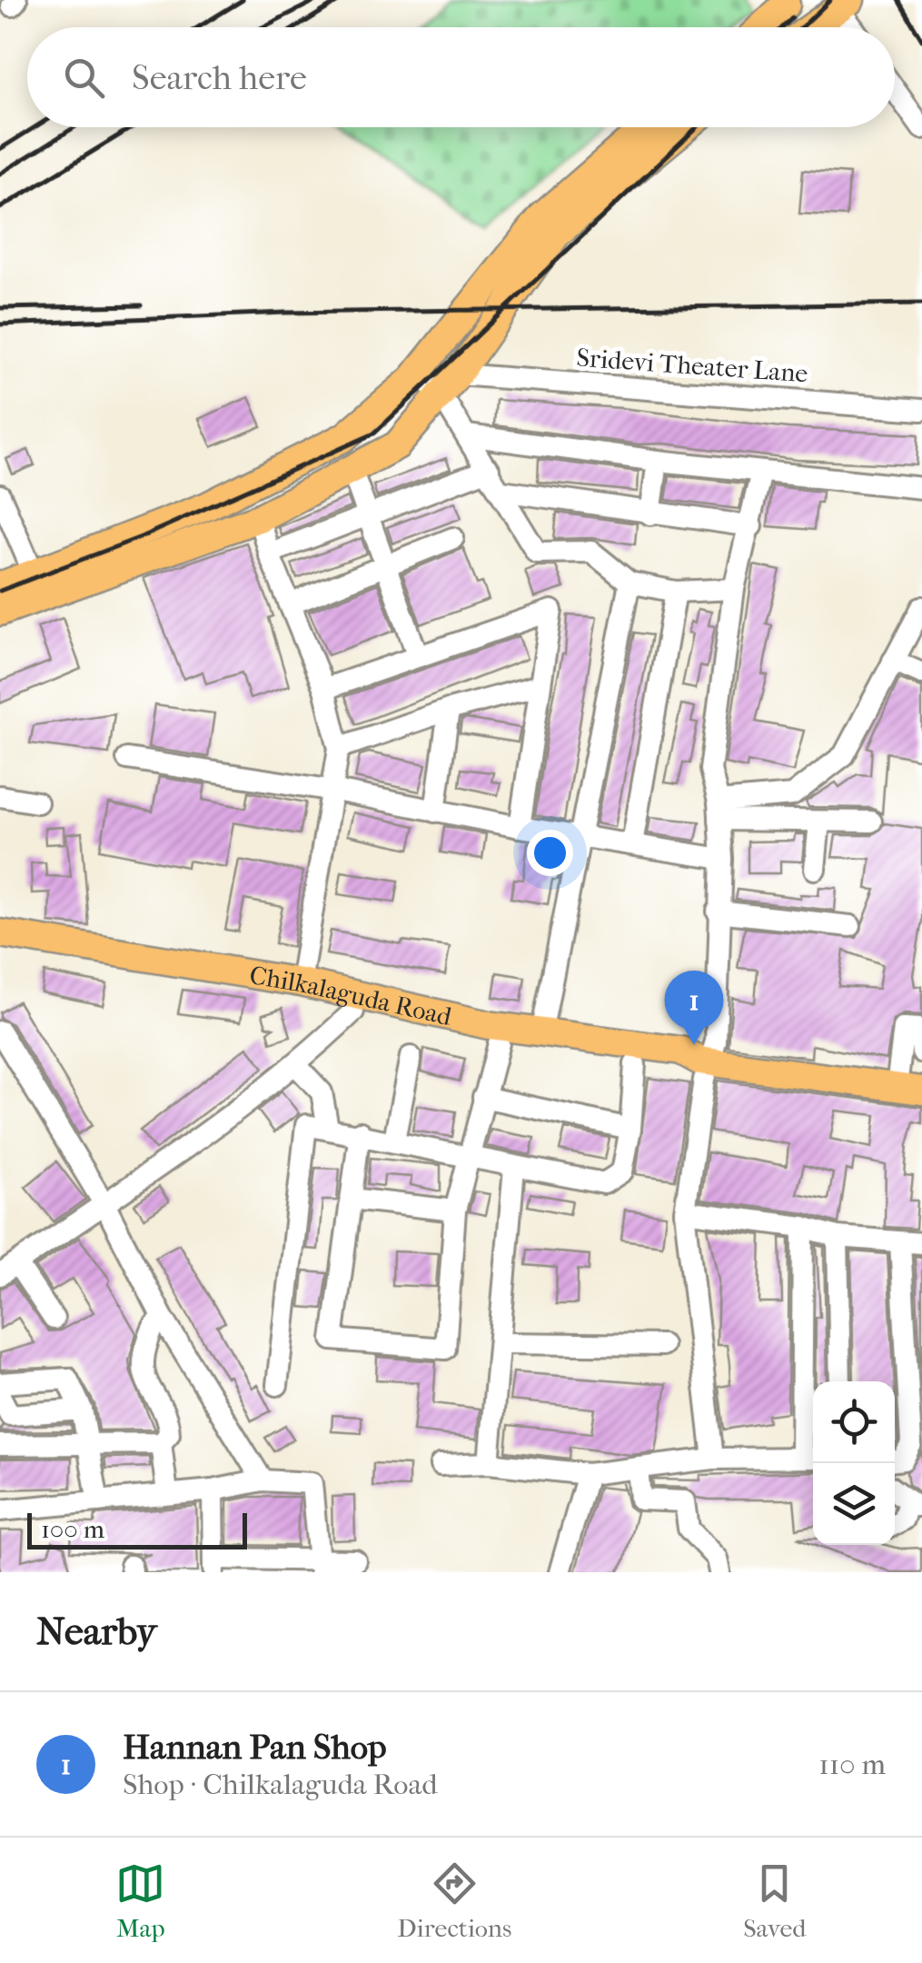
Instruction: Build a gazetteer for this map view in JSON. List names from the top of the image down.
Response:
{
  "streets": {
    "main road": ["Chilkalaguda Road"],
    "street": ["Sridevi Theater Lane"]
  },
  "scale_bar": "100 m",
  "page": {
    "search": "Search here",
    "pins": "1",
    "scale": "100 m",
    "heading": "Nearby",
    "list": [
      {
        "mark": "1",
        "name": "Hannan Pan Shop",
        "note": "Shop · Chilkalaguda Road",
        "value": "110 m"
      }
    ],
    "nav": ["Map", "Directions", "Saved"]
  }
}
